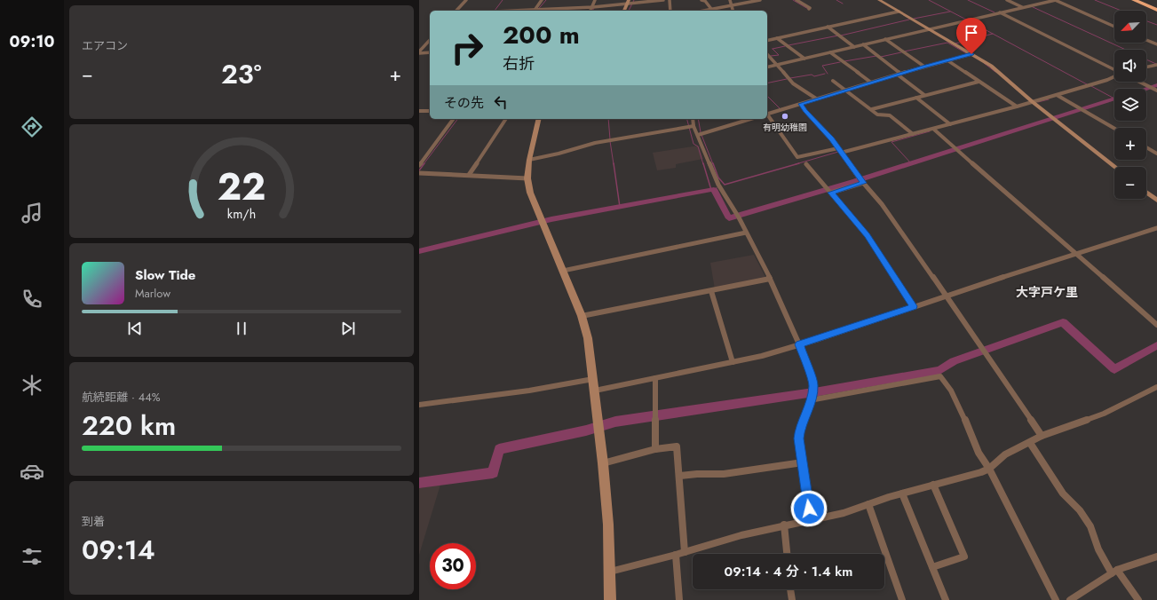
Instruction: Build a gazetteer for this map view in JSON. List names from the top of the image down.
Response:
{
  "districts": ["大字戸ケ里"],
  "places": ["有明幼稚園"],
  "north": "bottom left",
  "page": {
    "tabs": "09:10",
    "tile": [
      "エアコン",
      ["航続距離 · 44%", "220 km"],
      ["到着", "09:14"]
    ],
    "map_buttons": ["+", "−"],
    "turn": ["200 m", "右折"],
    "heat": ["−", "23°", "+"],
    "then": "その先",
    "song": ["Slow Tide", "Marlow"],
    "limit": "30",
    "trip": "09:14 · 4 分 · 1.4 km",
    "gauge": ["22", "km/h"]
  }
}
